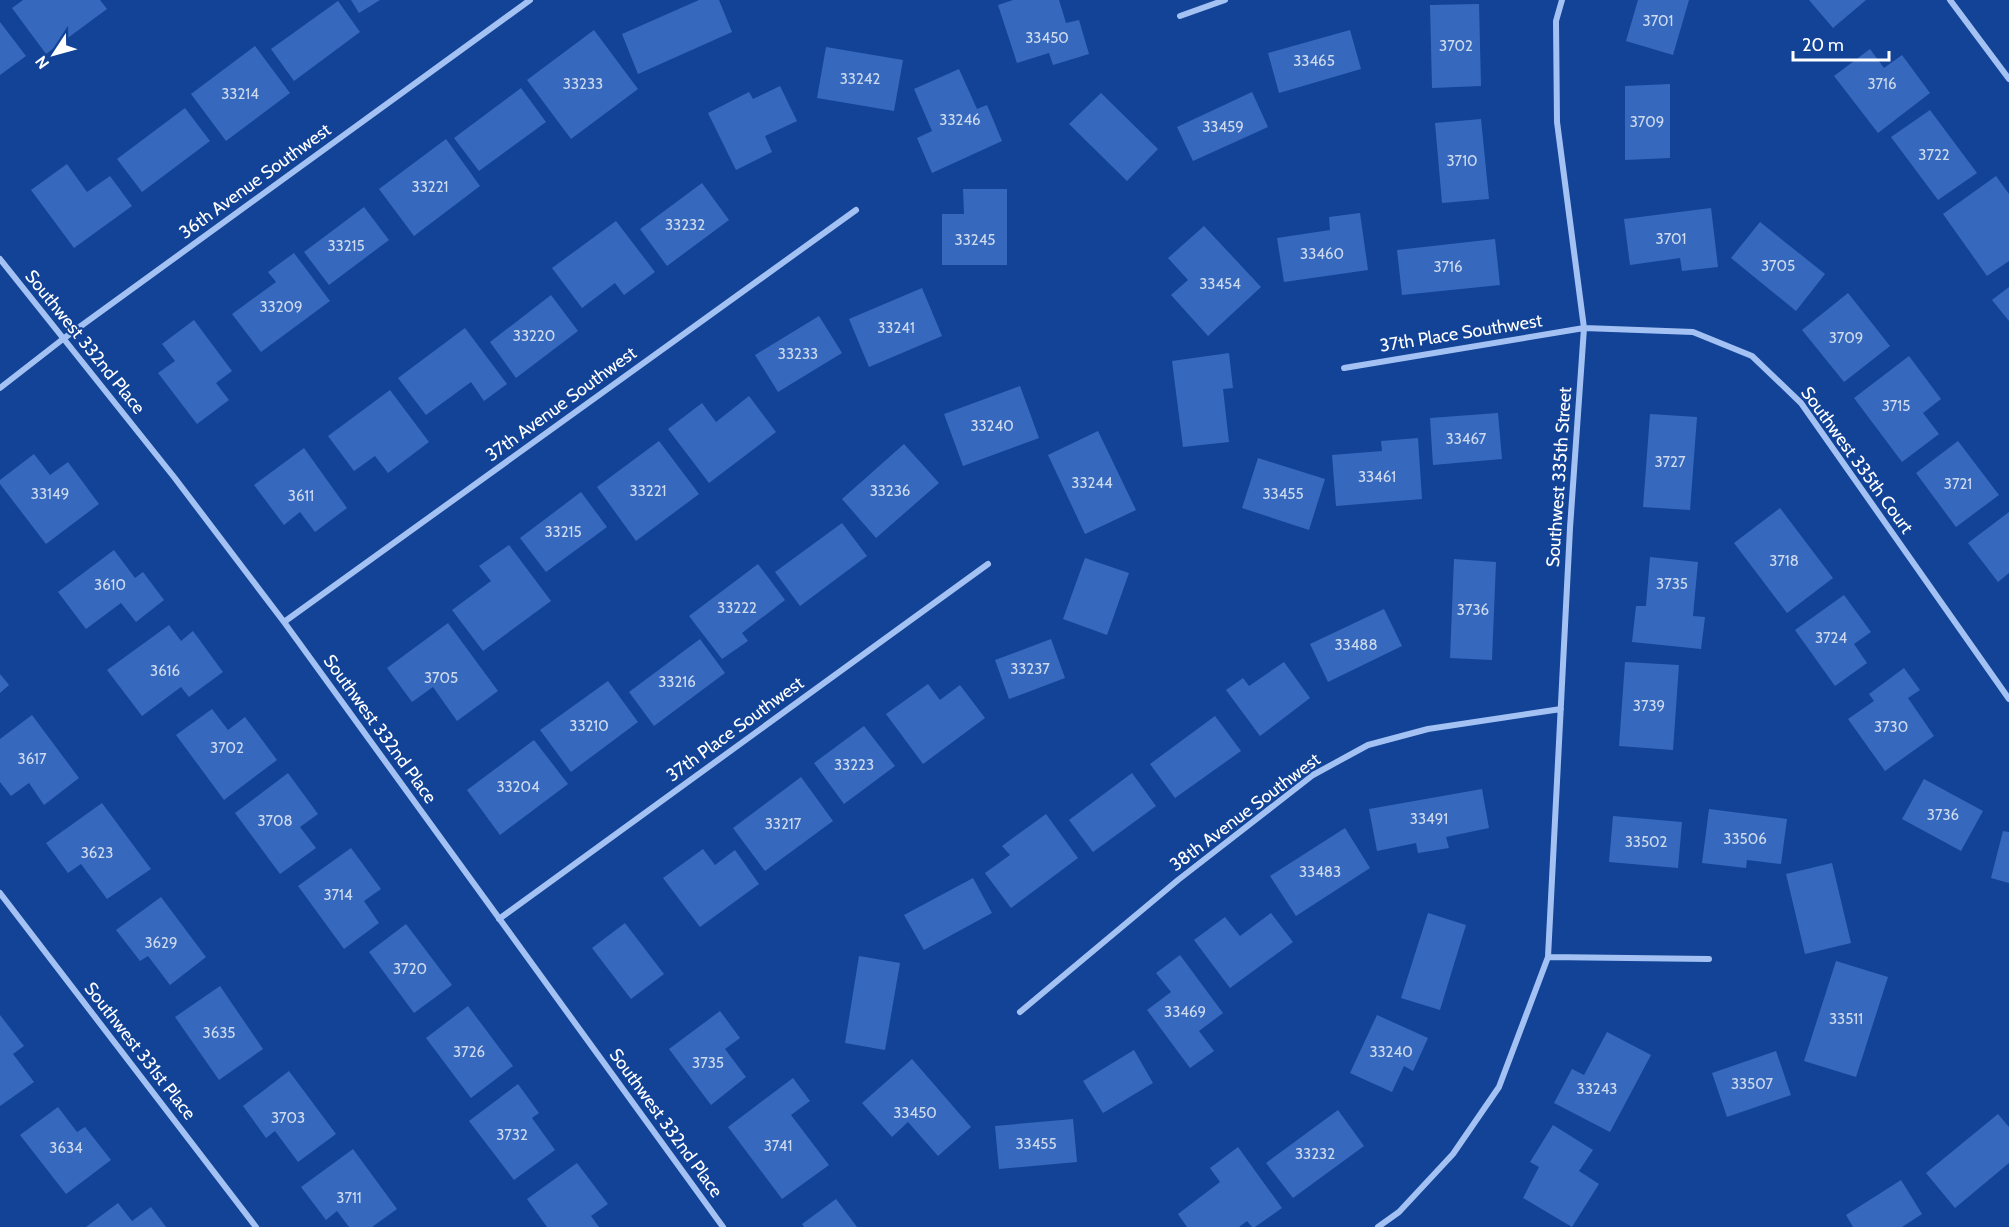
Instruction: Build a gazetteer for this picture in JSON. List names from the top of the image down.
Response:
{
  "streets": {
    "street": [
      "36th Avenue Southwest",
      "37th Place Southwest",
      "Southwest 332nd Place",
      "37th Avenue Southwest",
      "Southwest 335th Court",
      "Southwest 335th Street",
      "38th Avenue Southwest",
      "Southwest 331st Place"
    ]
  },
  "crossings": [
    ["36th Avenue Southwest", "Southwest 332nd Place"],
    ["37th Place Southwest", "Southwest 332nd Place"],
    ["37th Place Southwest", "Southwest 335th Court"],
    ["37th Place Southwest", "Southwest 335th Street"],
    ["Southwest 332nd Place", "37th Avenue Southwest"],
    ["Southwest 335th Court", "Southwest 335th Street"],
    ["Southwest 335th Street", "38th Avenue Southwest"]
  ],
  "house_numbers": [
    "3701",
    "33450",
    "3702",
    "33465",
    "33242",
    "33233",
    "3716",
    "33214",
    "33246",
    "3709",
    "33459",
    "3722",
    "3710",
    "33221",
    "33232",
    "3701",
    "33245",
    "33215",
    "33460",
    "3705",
    "3716",
    "33454",
    "33209",
    "33241",
    "33220",
    "3709",
    "33233",
    "3715",
    "33240",
    "33467",
    "3727",
    "33461",
    "33244",
    "3721",
    "33221",
    "33236",
    "33149",
    "33455",
    "3611",
    "33215",
    "3718",
    "3735",
    "3610",
    "33222",
    "3736",
    "3724",
    "33488",
    "33237",
    "3616",
    "3705",
    "33216",
    "3739",
    "33210",
    "3730",
    "3702",
    "3617",
    "33223",
    "33204",
    "3736",
    "33491",
    "3708",
    "33217",
    "33506",
    "33502",
    "3623",
    "33483",
    "3714",
    "3629",
    "3720",
    "33469",
    "33511",
    "3635",
    "3726",
    "33240",
    "3735",
    "33507",
    "33243",
    "33450",
    "3703",
    "3732",
    "33455",
    "3741",
    "3634",
    "33232",
    "3711"
  ],
  "scale_bar": "20 m",
  "north": "bottom left"
}
